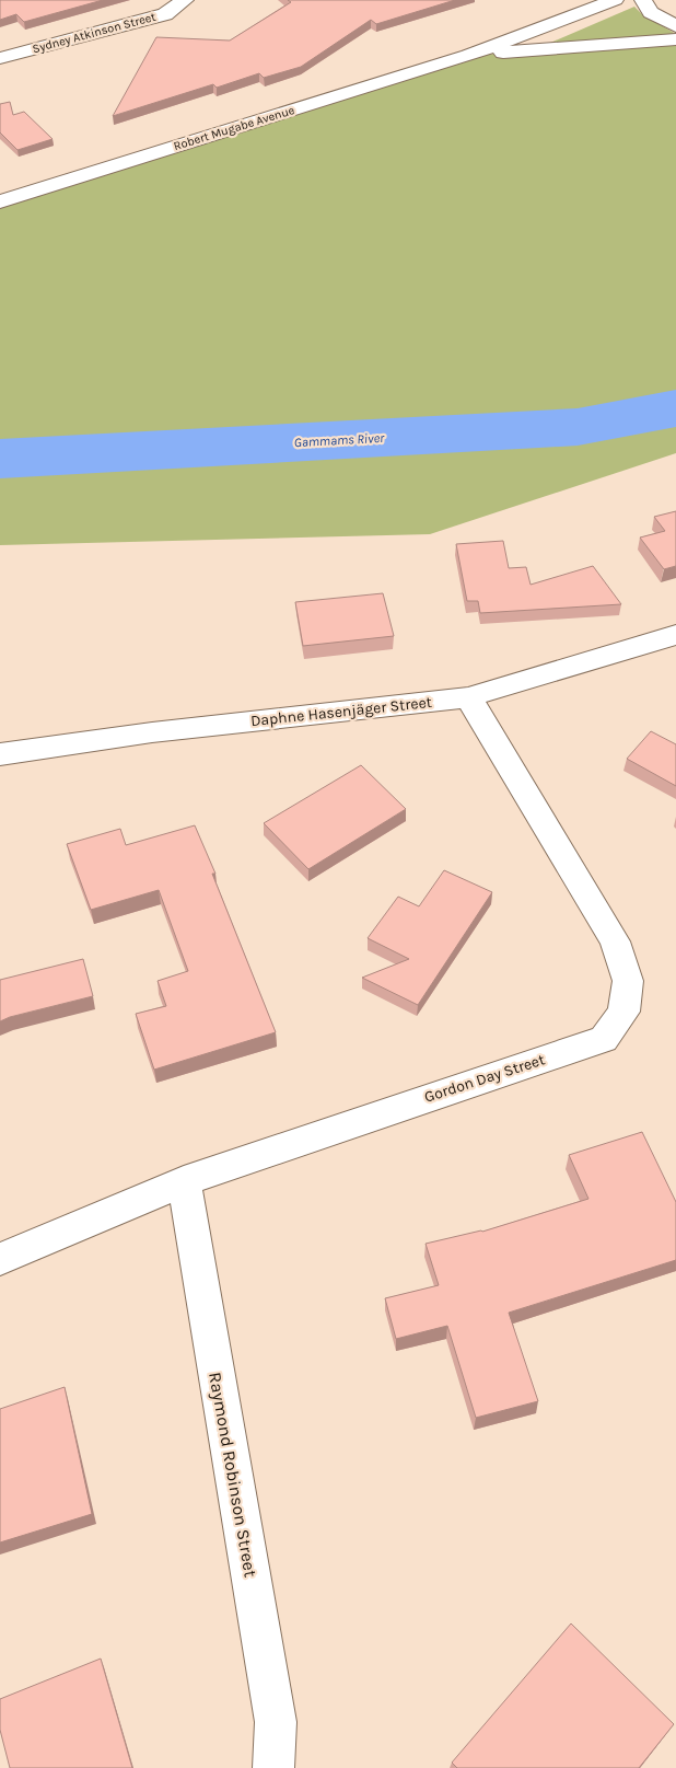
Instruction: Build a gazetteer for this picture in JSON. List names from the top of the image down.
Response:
{
  "streets": {
    "street": [
      "Sydney Atkinson Street",
      "Robert Mugabe Avenue",
      "Daphne Hasenjäger Street",
      "Gordon Day Street",
      "Raymond Robinson Street"
    ]
  },
  "crossings": [
    ["Daphne Hasenjäger Street", "Gordon Day Street"],
    ["Gordon Day Street", "Raymond Robinson Street"]
  ],
  "water": ["Gammams River"]
}
